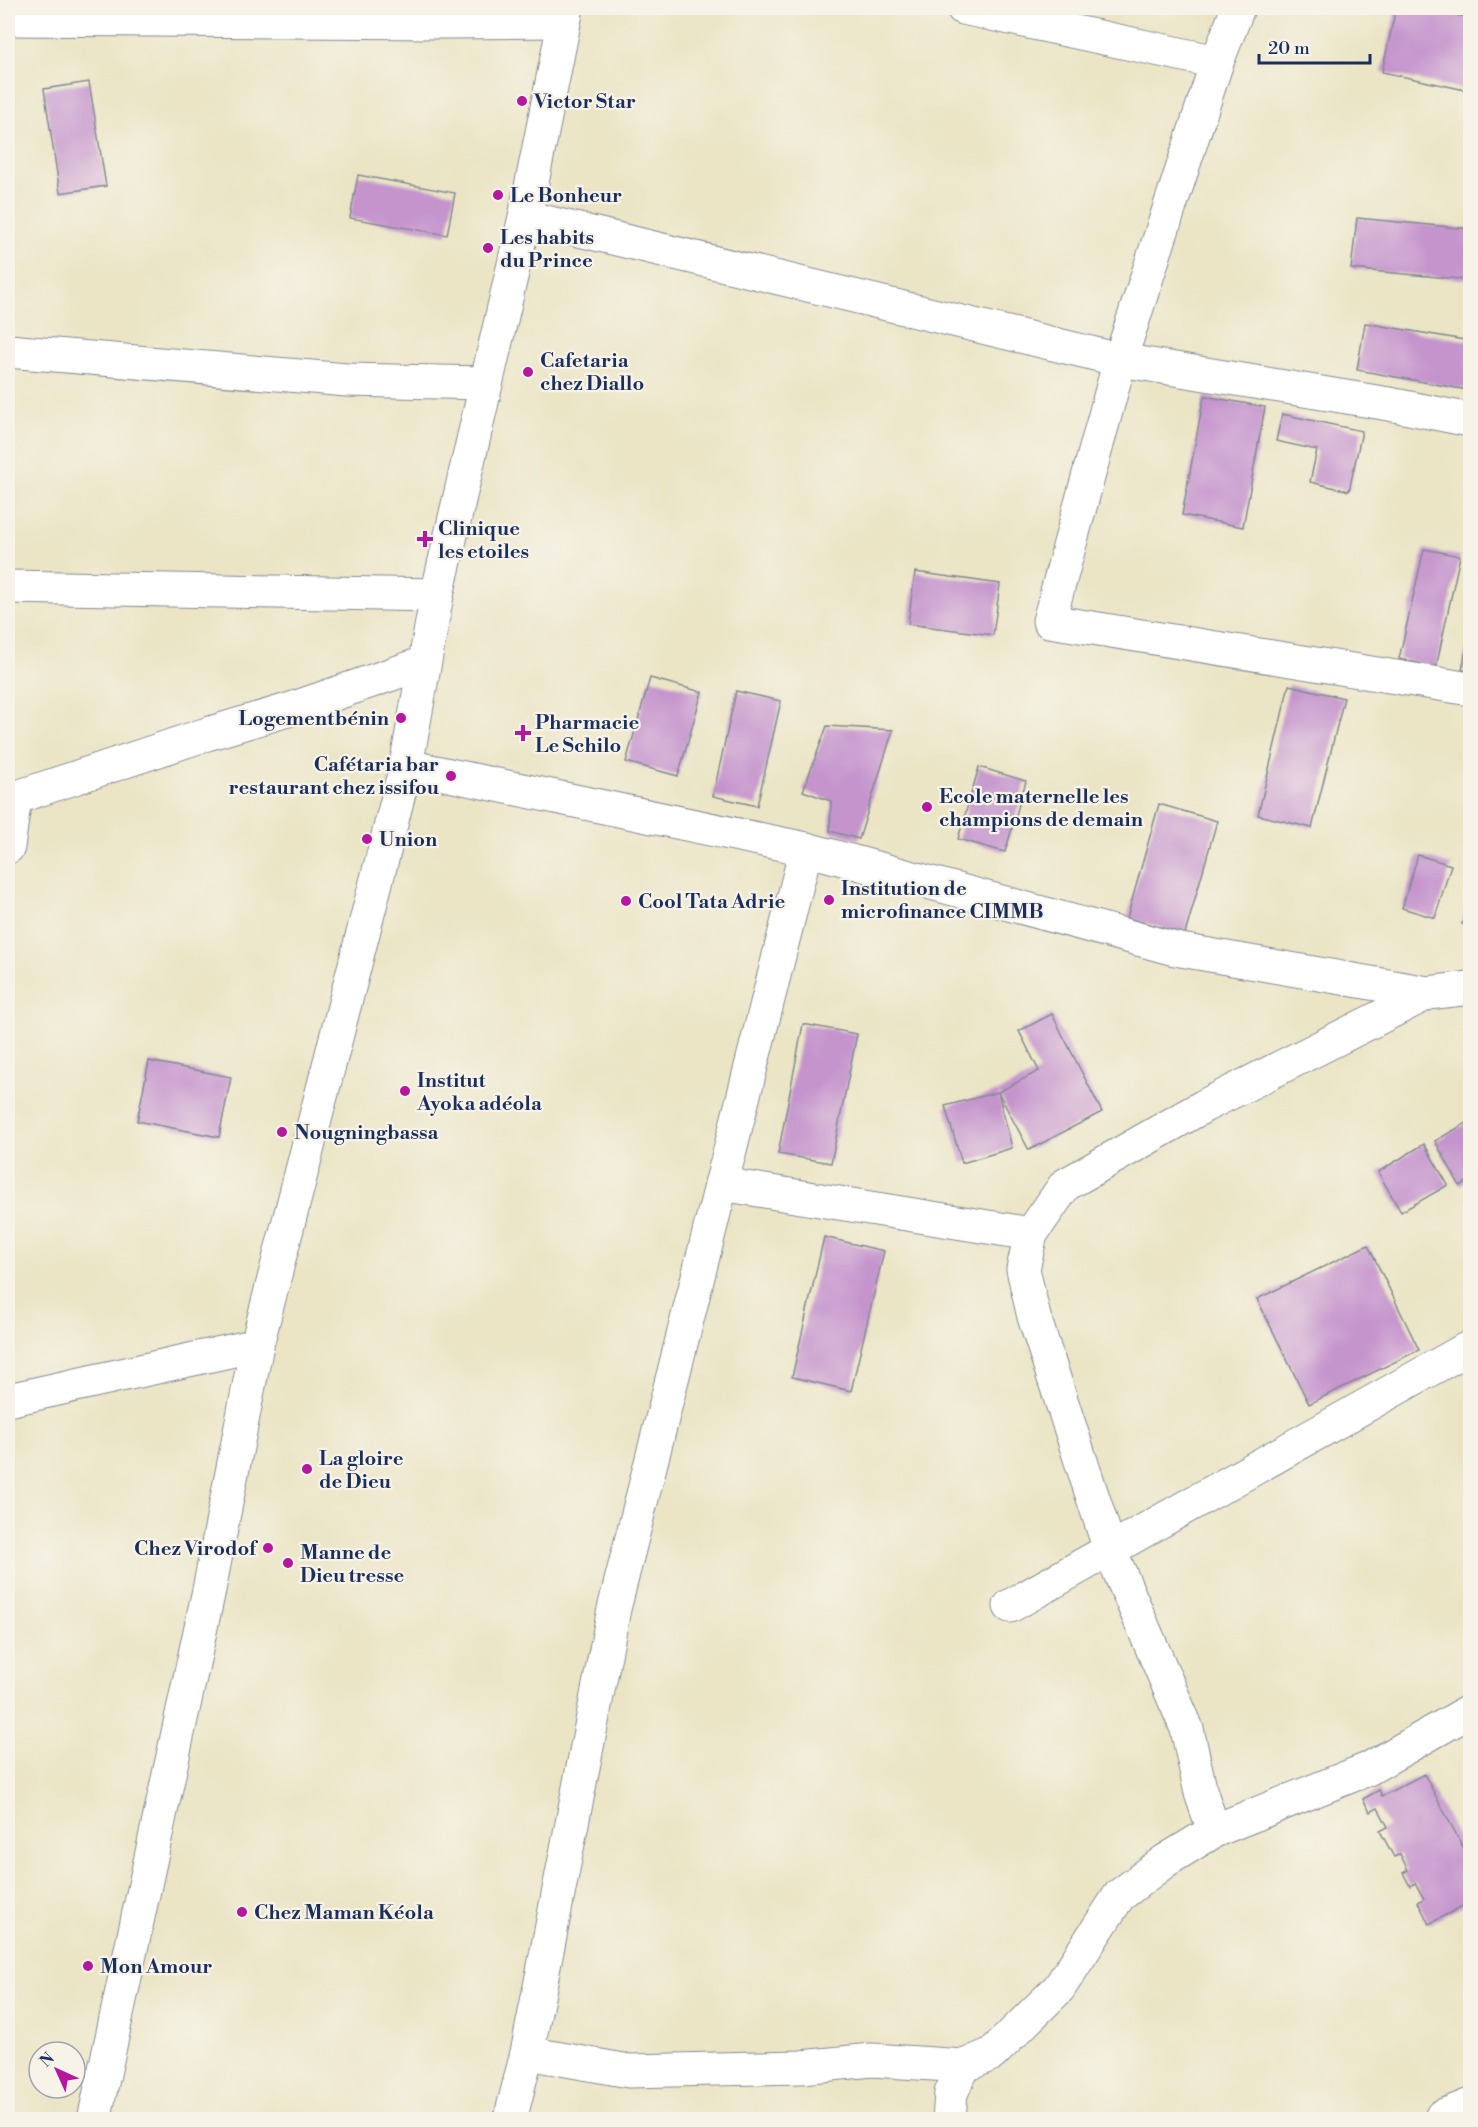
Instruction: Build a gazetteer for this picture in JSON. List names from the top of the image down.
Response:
{
  "places": {
    "other": [
      "Victor Star",
      "Le Bonheur",
      "Les habits du Prince",
      "Cafetaria chez Diallo",
      "Logementbénin",
      "Cafétaria bar restaurant chez issifou",
      "Ecole maternelle les champions de demain",
      "Union",
      "Institution de microfinance CIMMB",
      "Cool Tata Adrie",
      "Institut Ayoka adéola",
      "Nougningbassa",
      "La gloire de Dieu",
      "Chez Virodof",
      "Manne de Dieu tresse",
      "Chez Maman Kéola",
      "Mon Amour"
    ],
    "health": ["Clinique les etoiles", "Pharmacie Le Schilo"]
  },
  "scale_bar": "20 m",
  "north": "top left"
}
